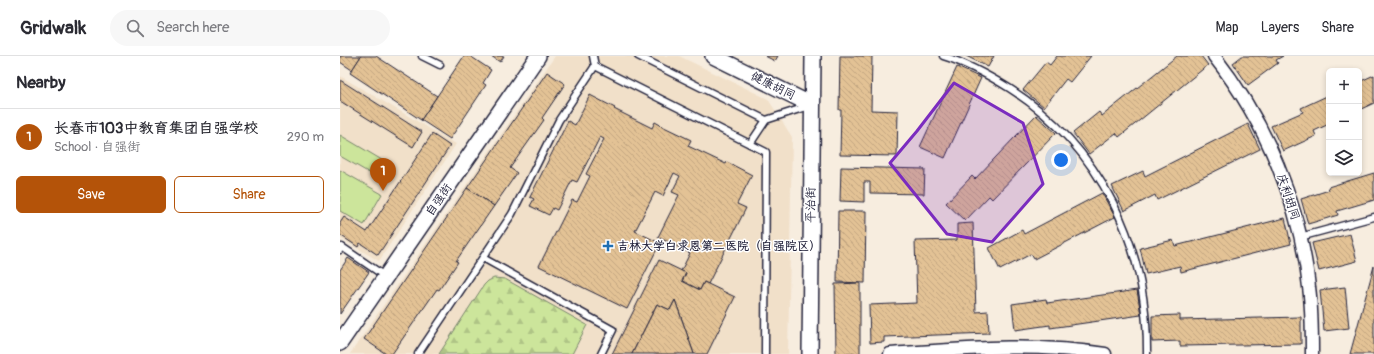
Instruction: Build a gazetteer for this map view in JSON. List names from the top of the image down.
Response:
{
  "streets": {
    "street": [
      "健康胡同",
      "庆利胡同",
      "自强街",
      "平治街"
    ]
  },
  "crossings": [
    ["健康胡同", "平治街"]
  ],
  "places": {
    "health": ["吉林大学白求恩第二医院（自强院区）"]
  },
  "page": {
    "header": "Gridwalk",
    "search": "Search here",
    "nav": ["Map", "Layers", "Share"],
    "heading": "Nearby",
    "map_buttons": ["+", "−"],
    "list": [
      {
        "mark": "1",
        "name": "长春市103中教育集团自强学校",
        "note": "School · 自强街",
        "value": "290 m"
      }
    ],
    "pins": "1",
    "buttons": ["Save", "Share"]
  }
}
